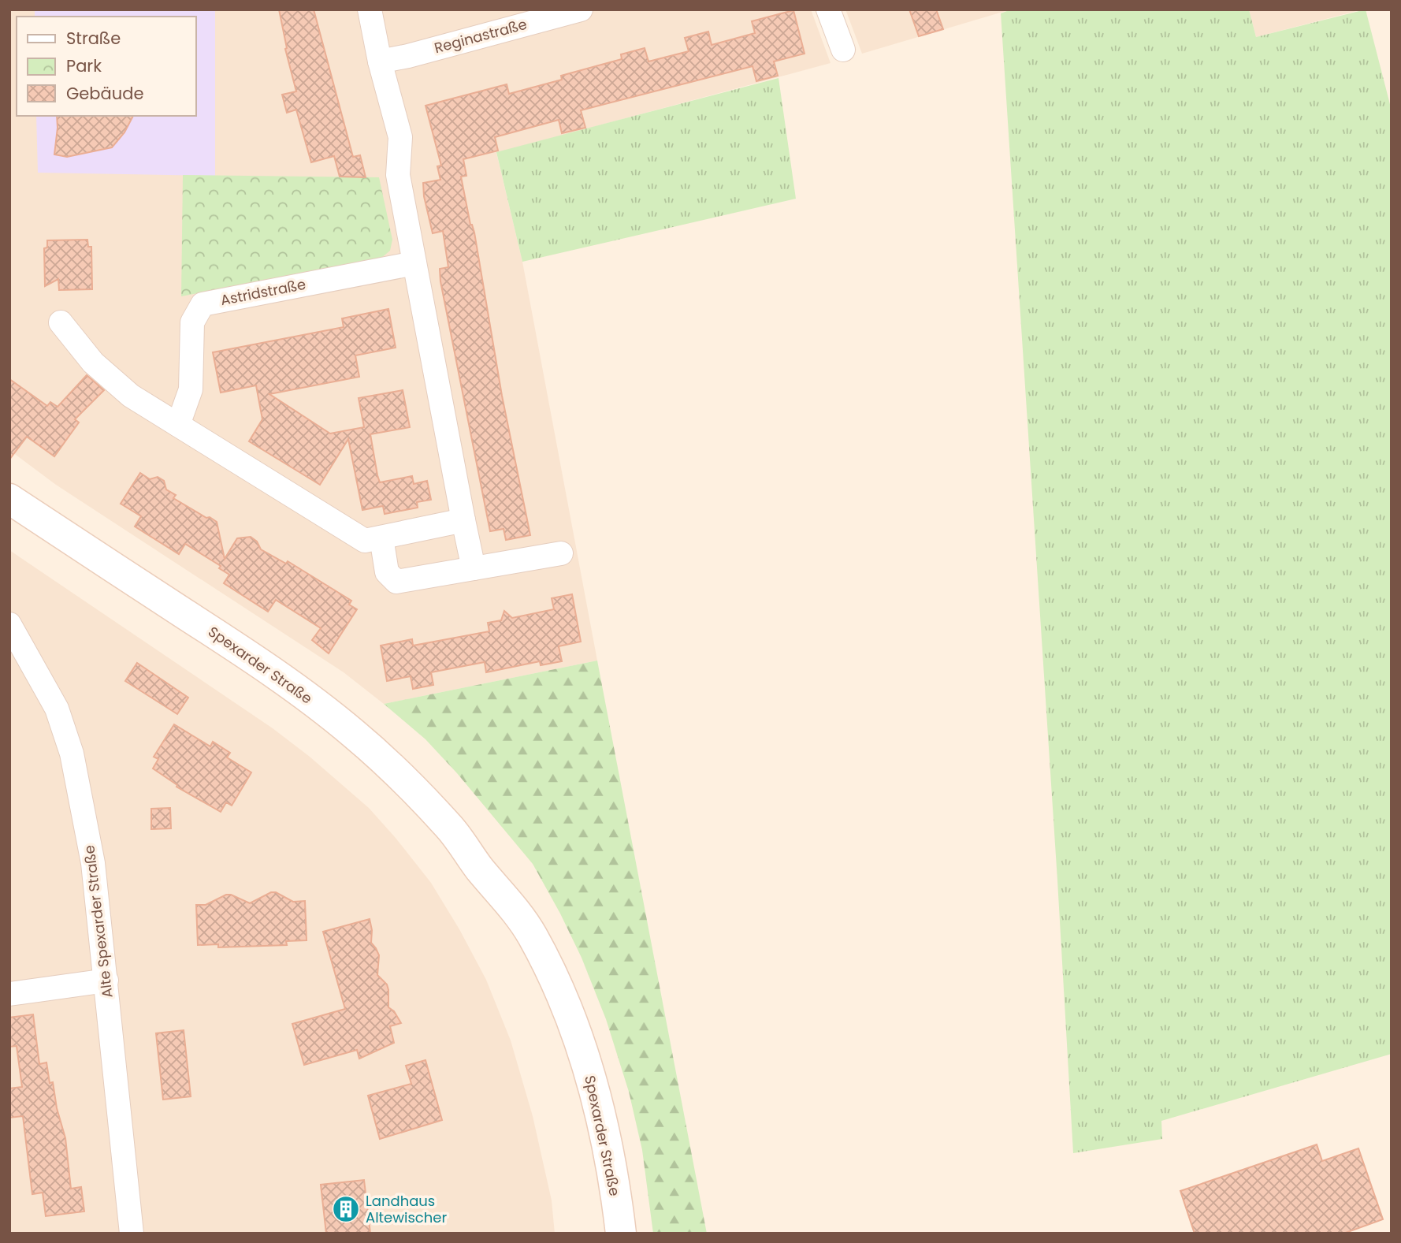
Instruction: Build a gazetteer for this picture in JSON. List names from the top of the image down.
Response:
{
  "streets": {
    "main road": ["Spexarder Straße"],
    "street": ["Reginastraße", "Astridstraße", "Alte Spexarder Straße"]
  },
  "places": {
    "building": ["Landhaus Altewischer"]
  },
  "legend": ["Straße", "Park", "Gebäude"]
}
